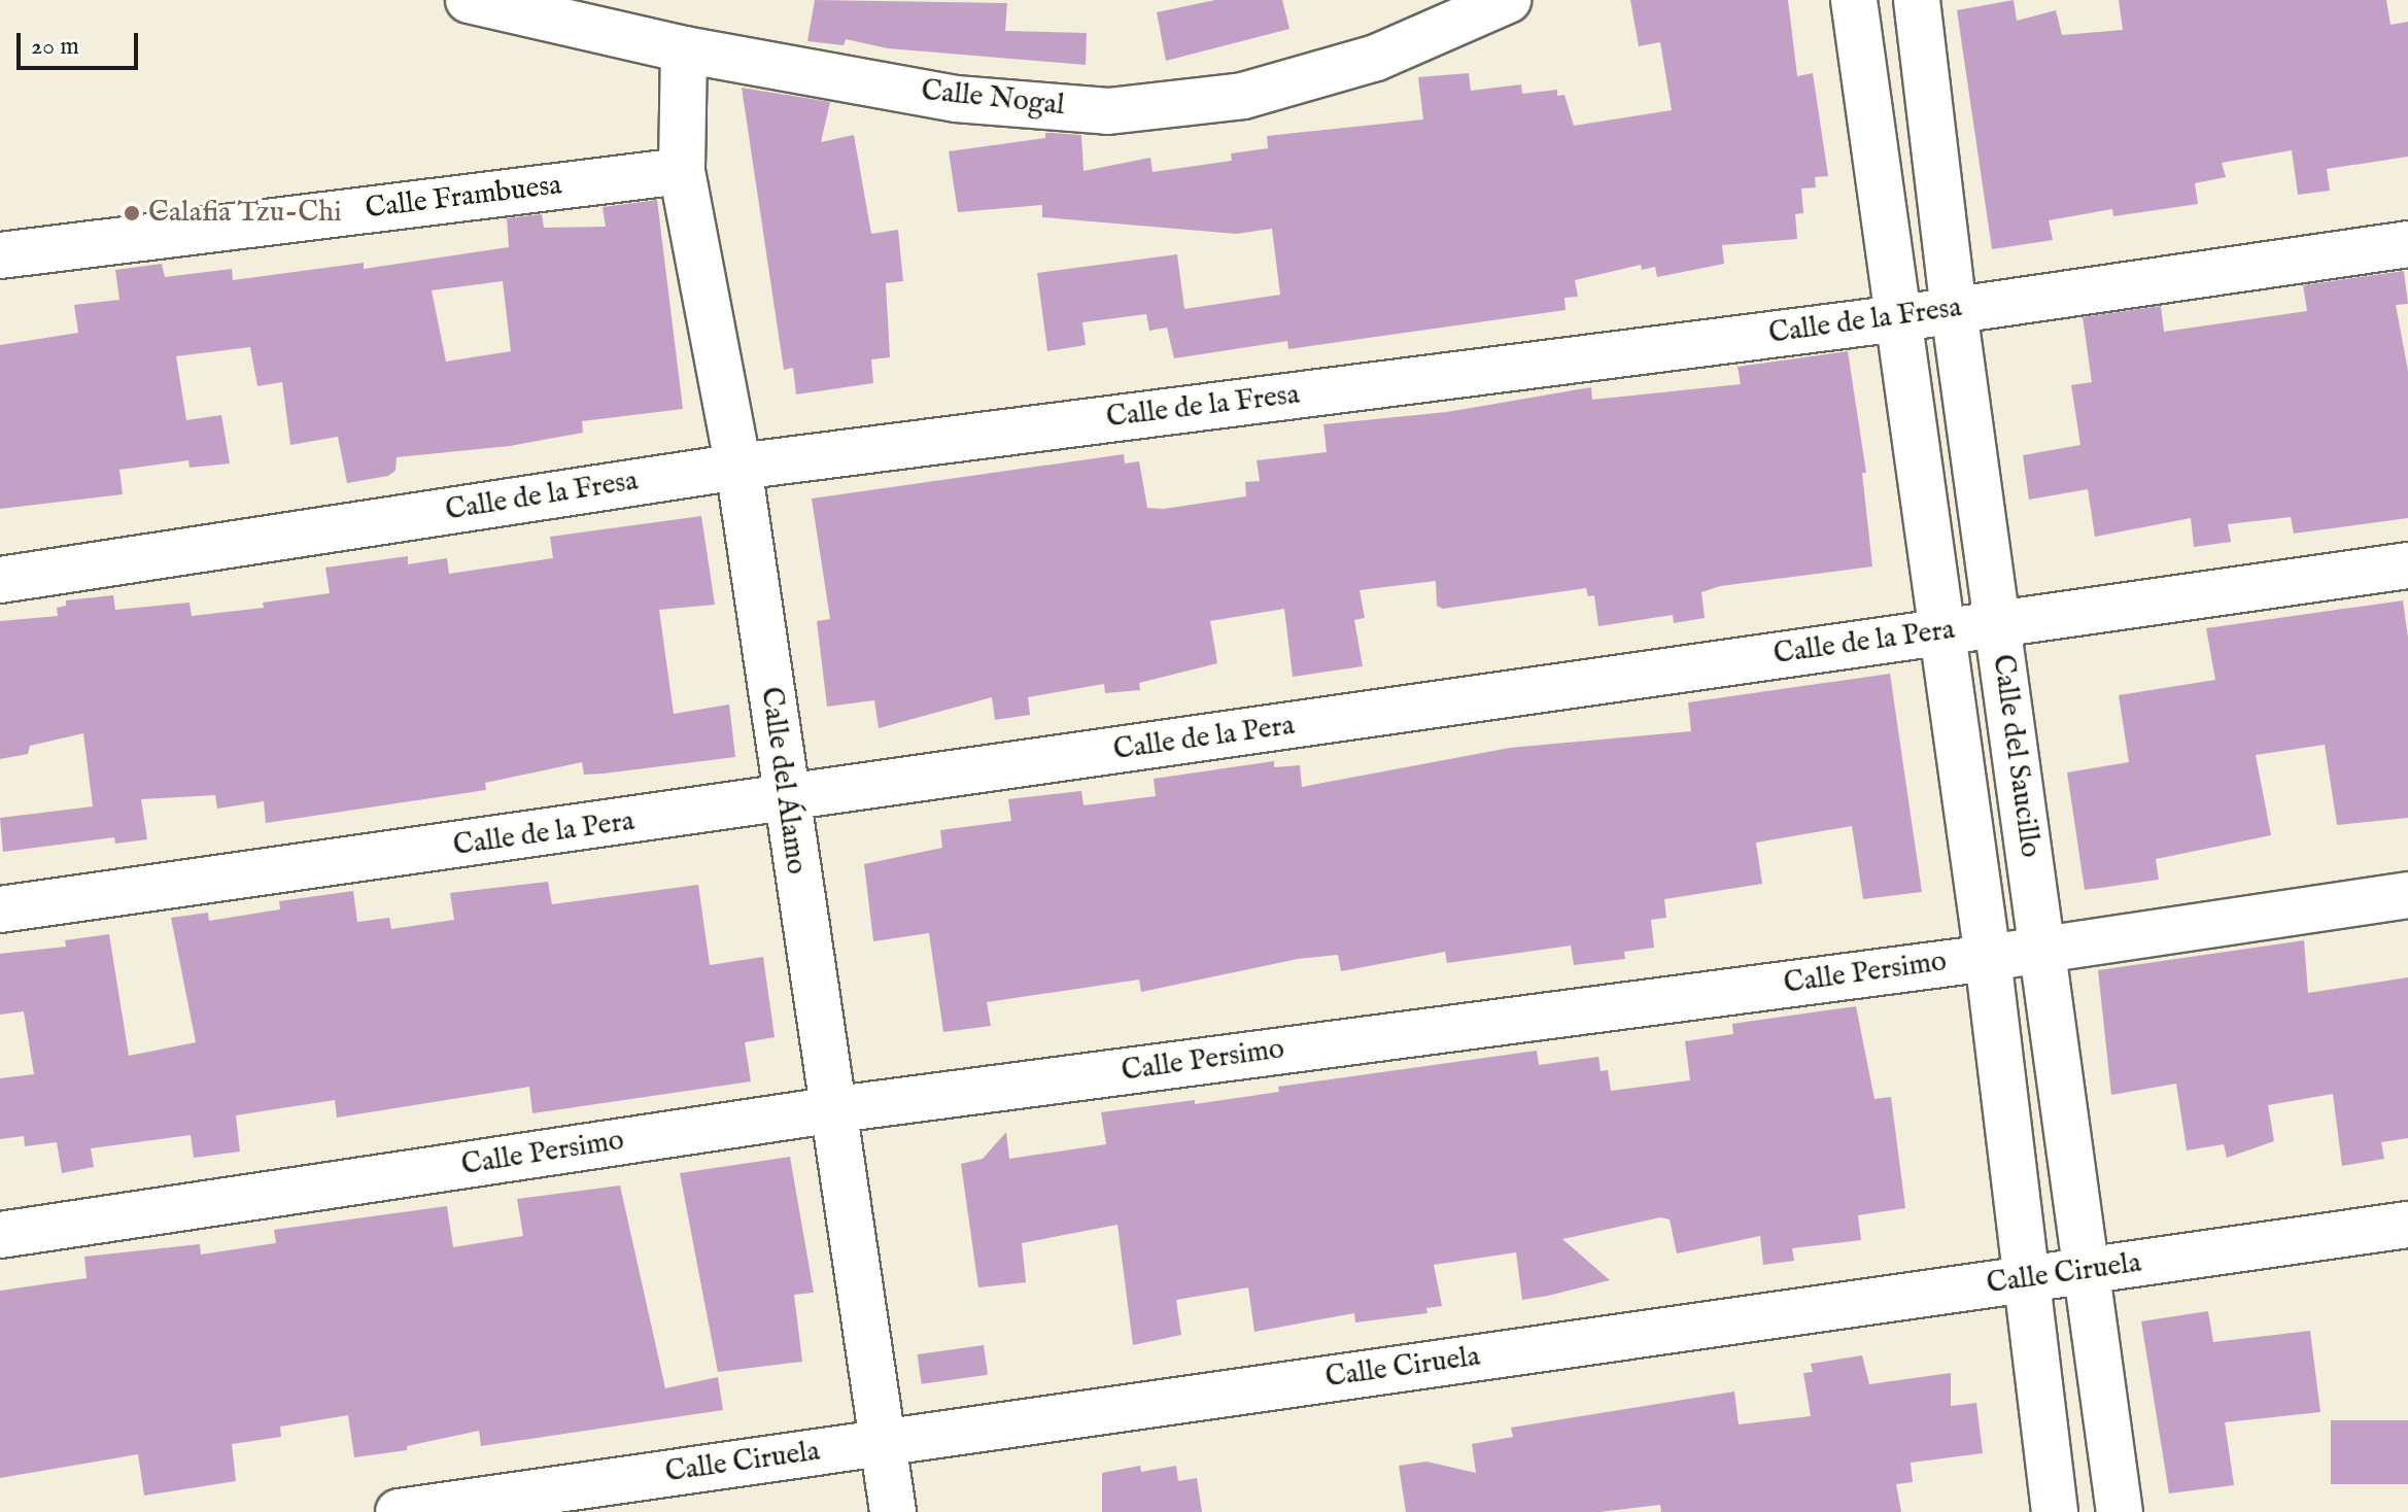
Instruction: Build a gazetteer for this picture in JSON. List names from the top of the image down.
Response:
{
  "streets": {
    "street": [
      "Calle Nogal",
      "Calle Frambuesa",
      "Calle de la Fresa",
      "Calle de la Pera",
      "Calle del Saucillo",
      "Calle del Álamo",
      "Calle Persimo",
      "Calle Ciruela"
    ]
  },
  "crossings": [
    ["Calle Nogal", "Calle del Álamo"],
    ["Calle Frambuesa", "Calle del Álamo"],
    ["Calle de la Fresa", "Calle del Saucillo"],
    ["Calle de la Fresa", "Calle del Álamo"],
    ["Calle de la Pera", "Calle del Saucillo"],
    ["Calle de la Pera", "Calle del Álamo"],
    ["Calle del Saucillo", "Calle Persimo"],
    ["Calle del Saucillo", "Calle Ciruela"],
    ["Calle del Álamo", "Calle Persimo"],
    ["Calle del Álamo", "Calle Ciruela"]
  ],
  "places": ["Calafia Tzu-Chi"],
  "scale_bar": "20 m"
}
